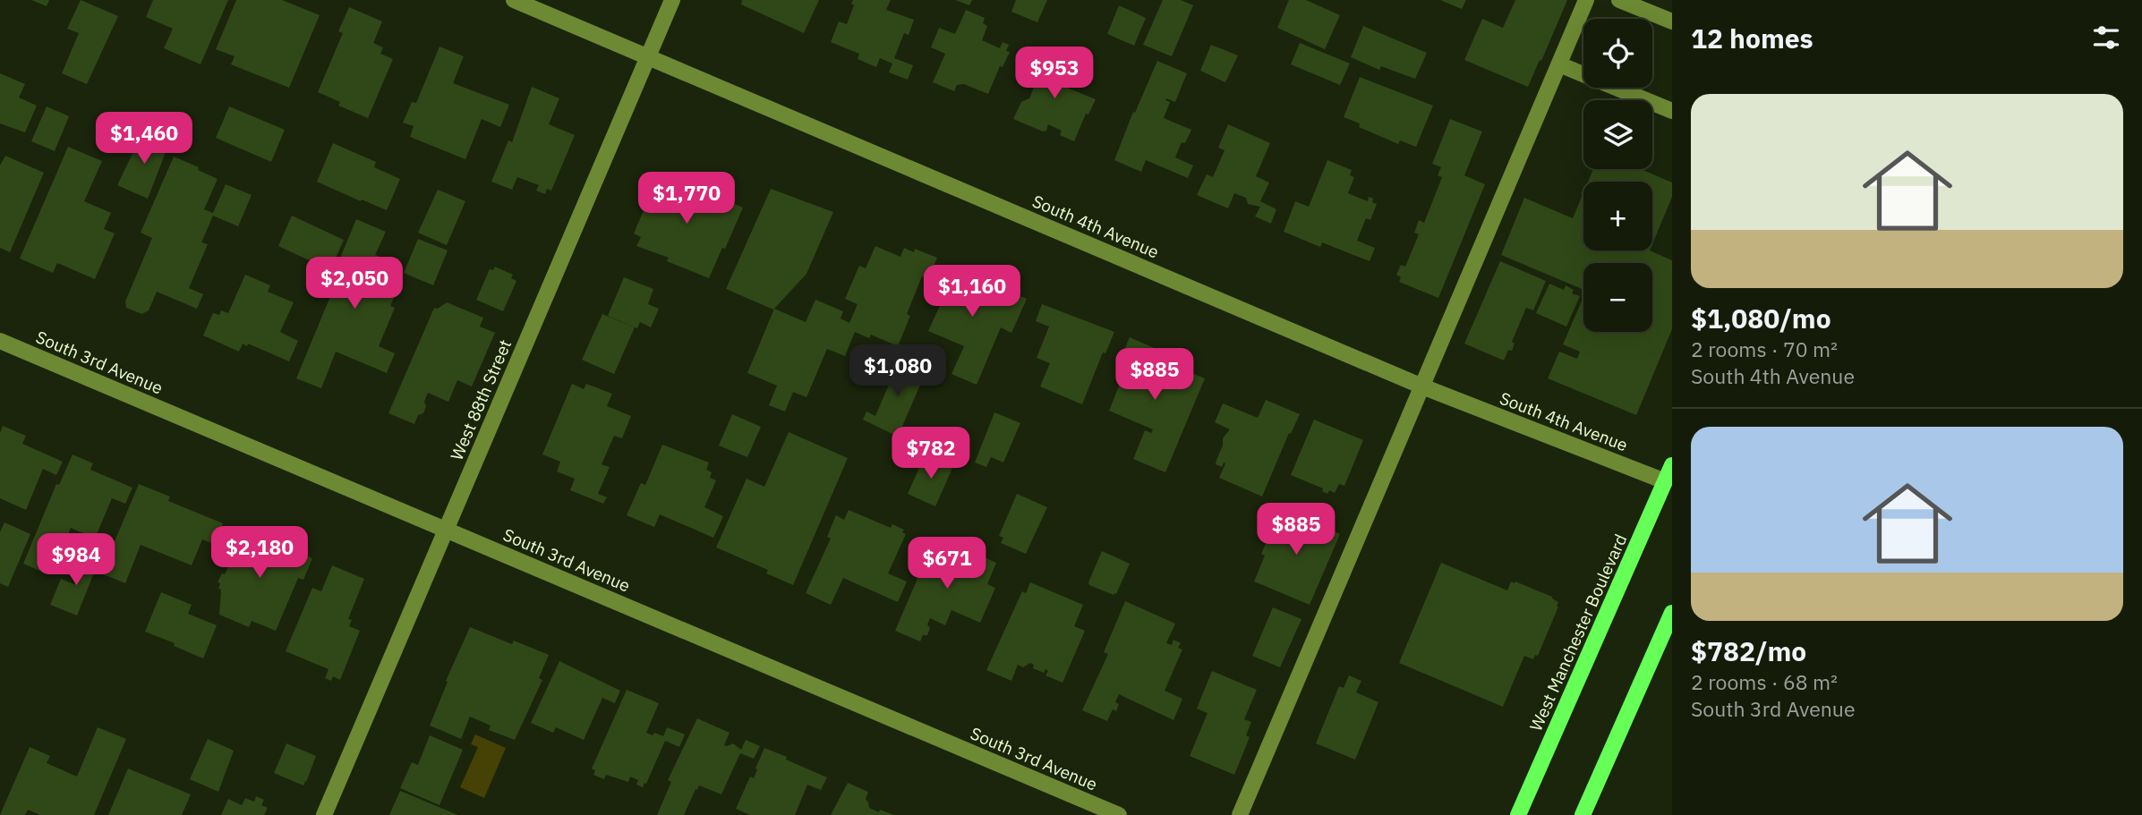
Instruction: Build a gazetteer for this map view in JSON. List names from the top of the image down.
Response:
{
  "streets": {
    "main road": ["West Manchester Boulevard"],
    "street": ["South 4th Avenue", "South 3rd Avenue", "West 88th Street"]
  },
  "crossings": [
    ["South 4th Avenue", "West 88th Street"],
    ["South 4th Avenue", "West Manchester Boulevard"],
    ["South 3rd Avenue", "West 88th Street"]
  ],
  "page": {
    "heading": "12 homes",
    "map_buttons": ["+", "−"],
    "price": [
      "$953",
      "$1,460",
      "$1,770",
      "$2,050",
      "$1,160",
      "$1,080",
      "$885",
      "$782",
      "$885",
      "$2,180",
      "$984",
      "$671"
    ],
    "list": [
      {
        "name": "$1,080/mo",
        "note": "2 rooms · 70 m² · South 4th Avenue"
      },
      {
        "name": "$782/mo",
        "note": "2 rooms · 68 m² · South 3rd Avenue"
      }
    ]
  }
}
